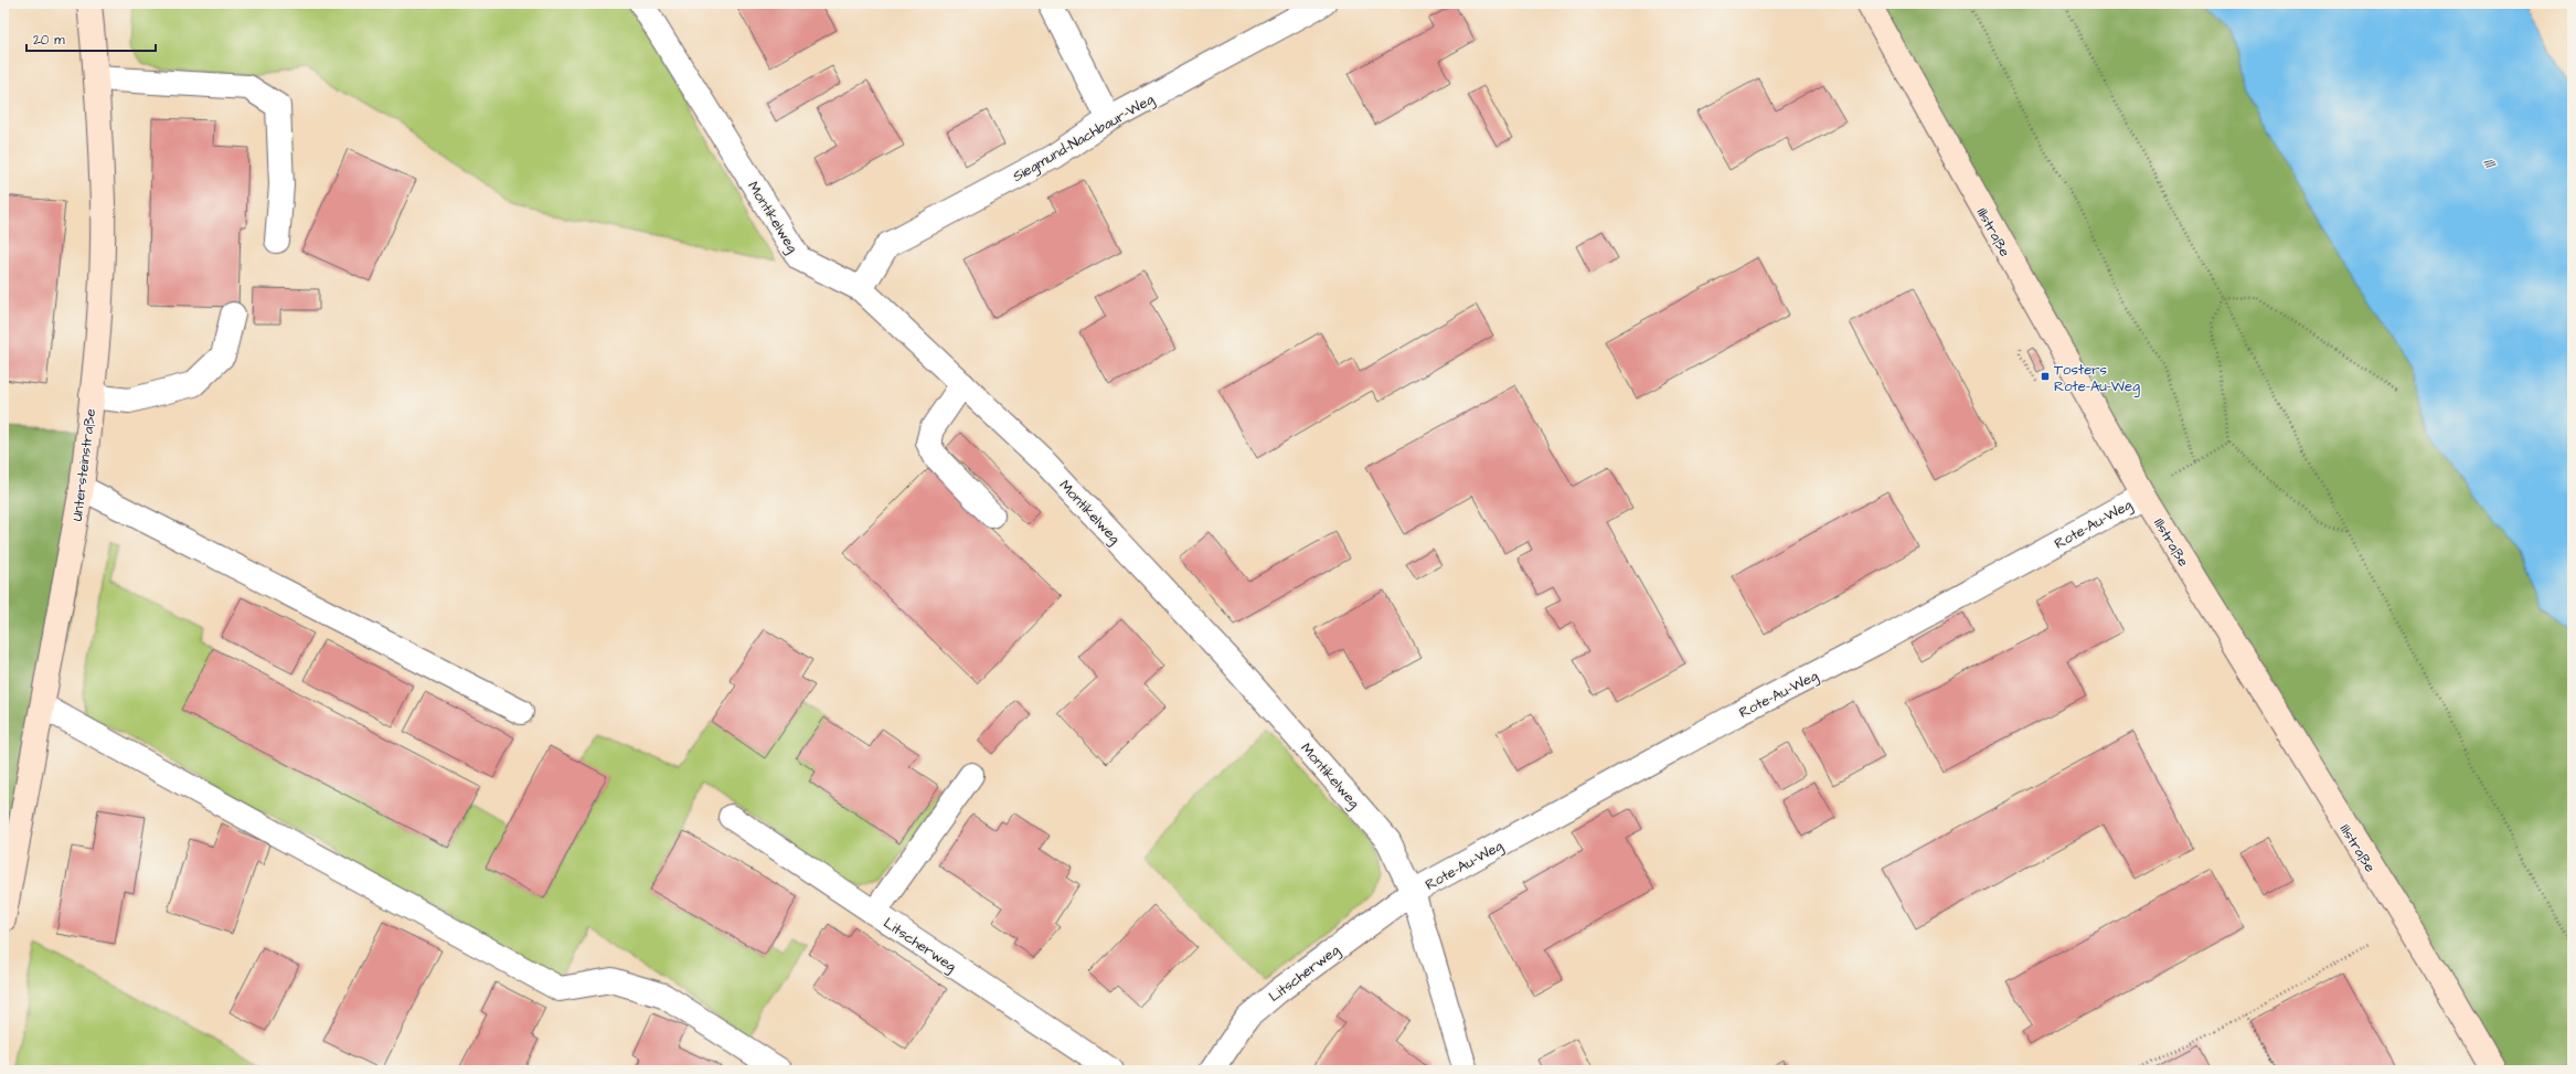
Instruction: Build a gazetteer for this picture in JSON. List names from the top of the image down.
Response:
{
  "streets": {
    "main road": ["Illstraße", "Untersteinstraße"],
    "street": [
      "Siegmund-Nachbaur-Weg",
      "Montikelweg",
      "Rote-Au-Weg",
      "Litscherweg"
    ]
  },
  "crossings": [
    ["Siegmund-Nachbaur-Weg", "Montikelweg"],
    ["Montikelweg", "Rote-Au-Weg"],
    ["Montikelweg", "Litscherweg"],
    ["Illstraße", "Rote-Au-Weg"],
    ["Rote-Au-Weg", "Litscherweg"]
  ],
  "water": ["Ill"],
  "places": {
    "transit": ["Tosters Rote-Au-Weg"]
  },
  "scale_bar": "20 m"
}
